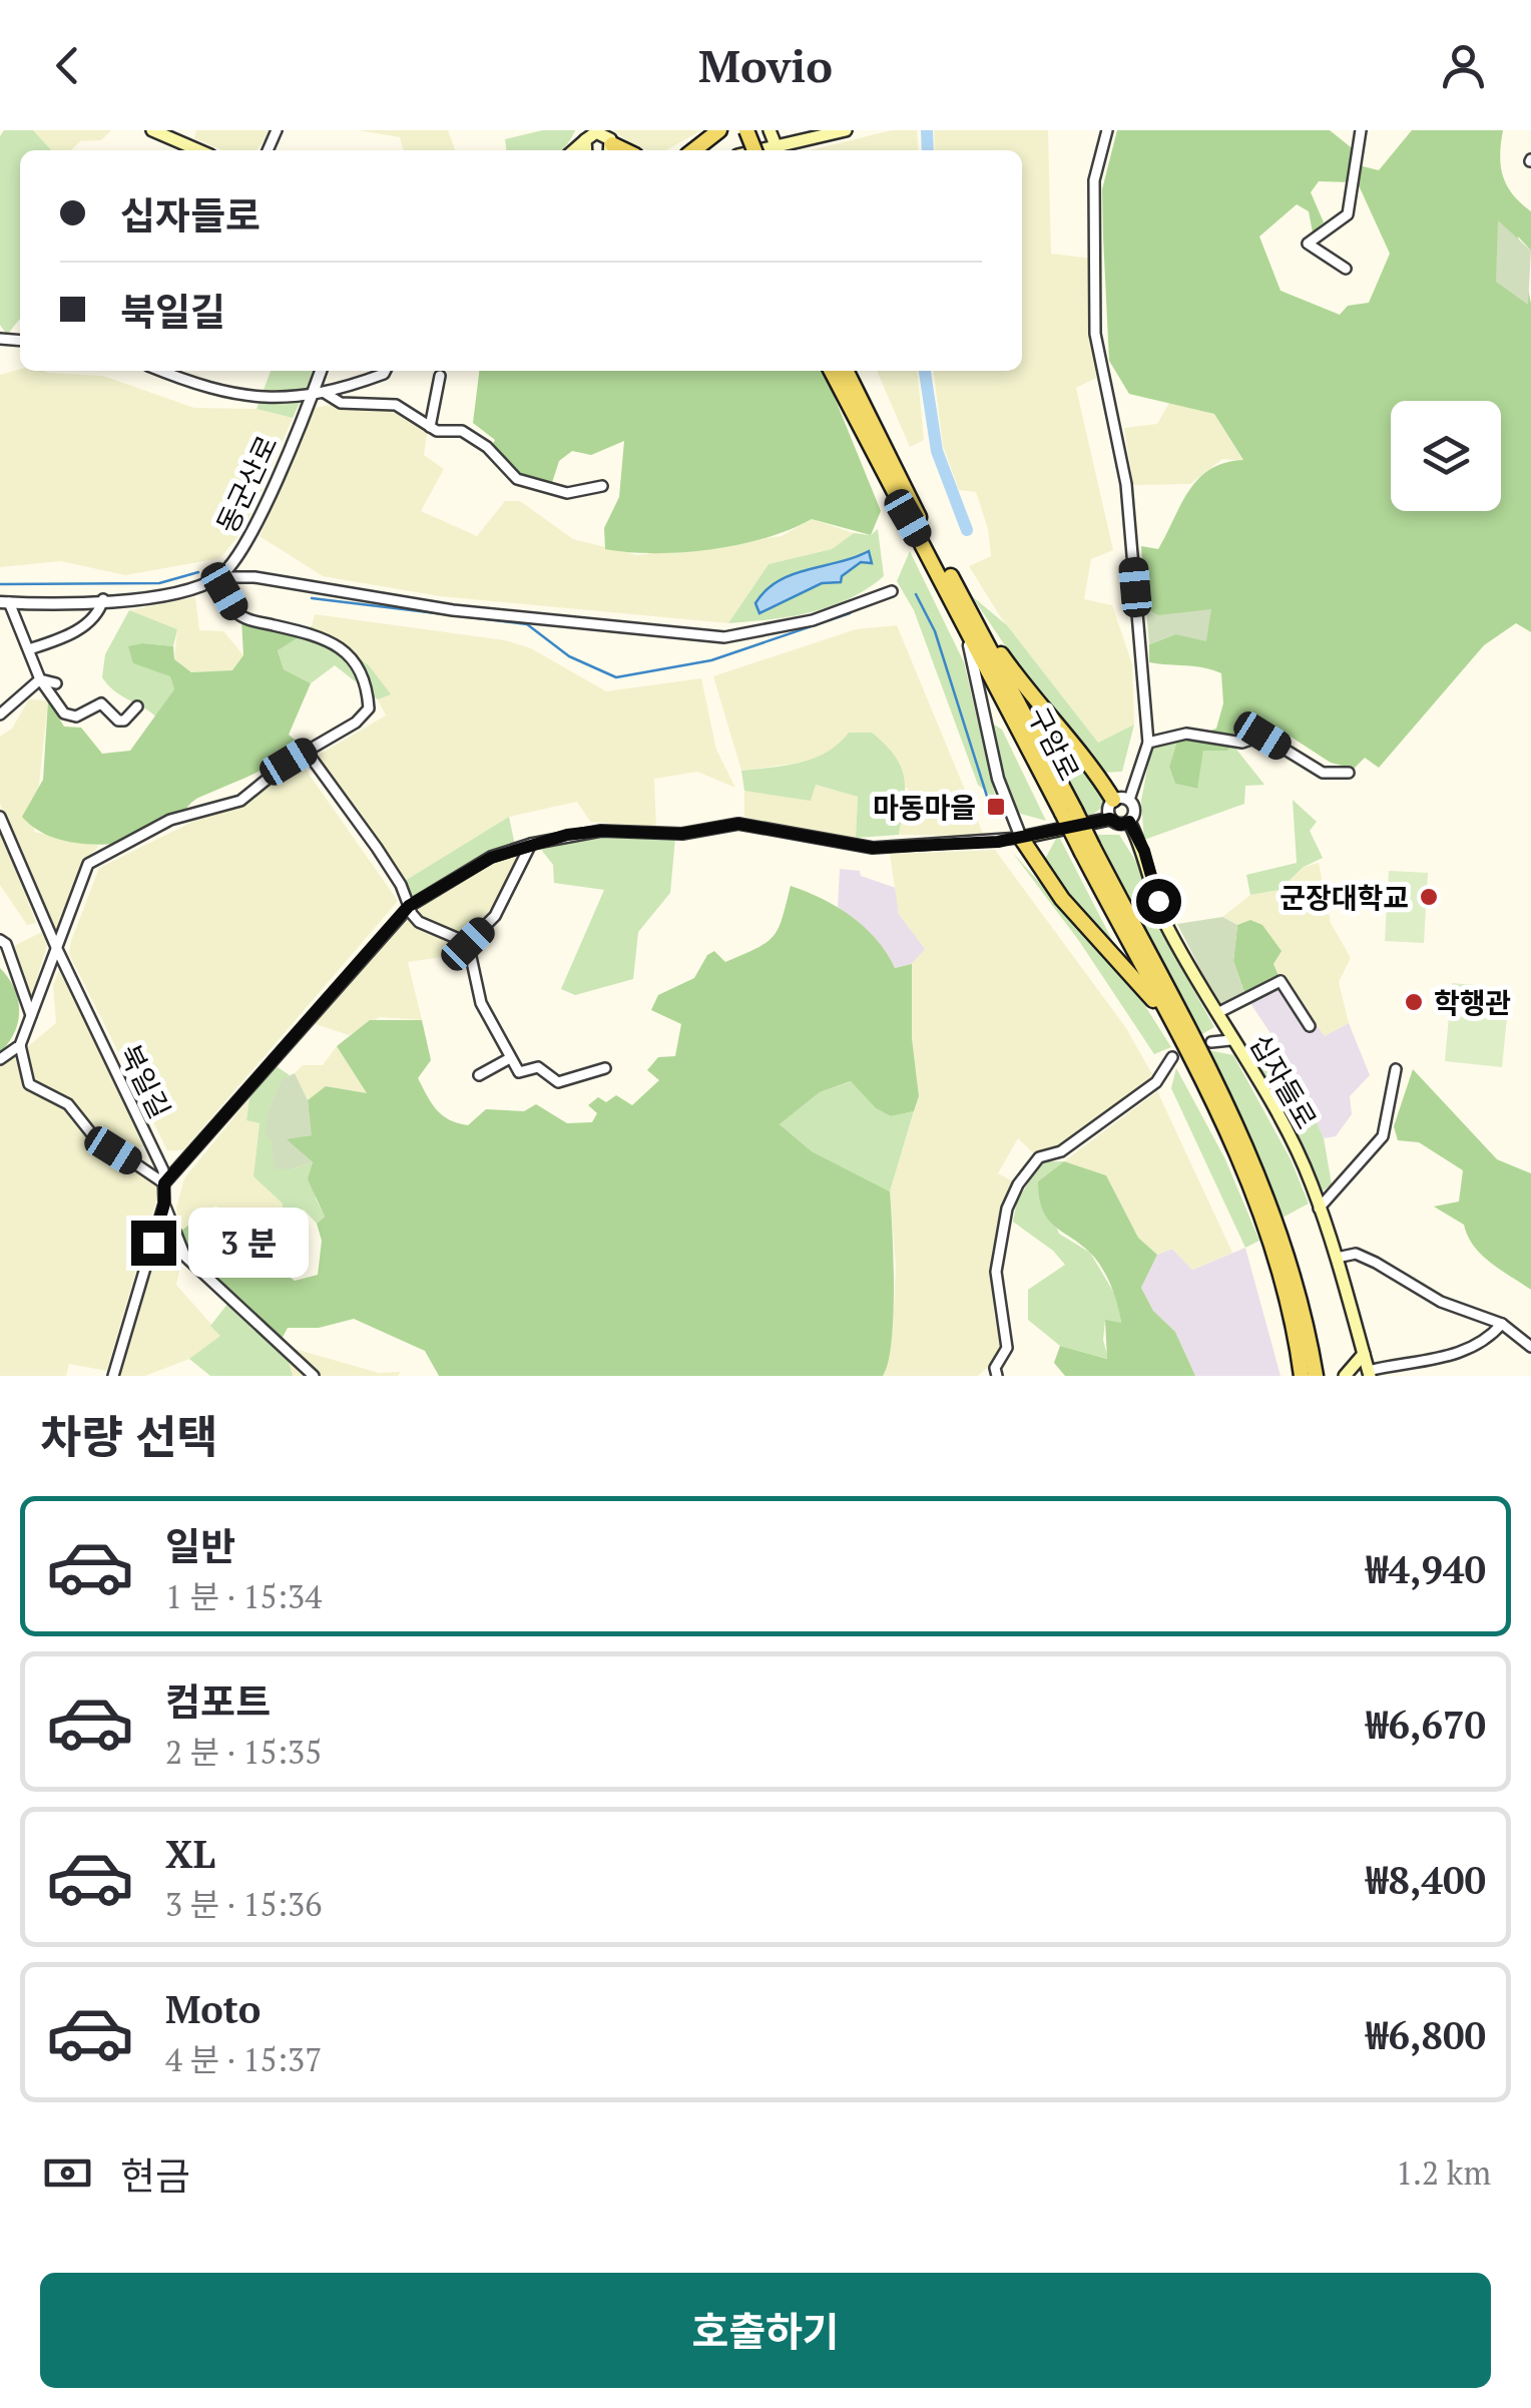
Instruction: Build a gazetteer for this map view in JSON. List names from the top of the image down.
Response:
{
  "streets": {
    "main road": ["구암로", "십자들로"],
    "street": ["동군산로", "북일길"]
  },
  "places": {
    "transit": ["마동마을"],
    "other": ["군장대학교", "학행관"]
  },
  "page": {
    "header": "Movio",
    "banner": ["십자들로", "북일길"],
    "bubble": "3 분",
    "heading": "차량 선택",
    "list": [
      {
        "name": "일반",
        "note": "1 분 · 15:34",
        "value": "₩4,940"
      },
      {
        "name": "컴포트",
        "note": "2 분 · 15:35",
        "value": "₩6,670"
      },
      {
        "name": "XL",
        "note": "3 분 · 15:36",
        "value": "₩8,400"
      },
      {
        "name": "Moto",
        "note": "4 분 · 15:37",
        "value": "₩6,800"
      }
    ],
    "pay": ["현금", "1.2 km"],
    "buttons": "호출하기"
  }
}
